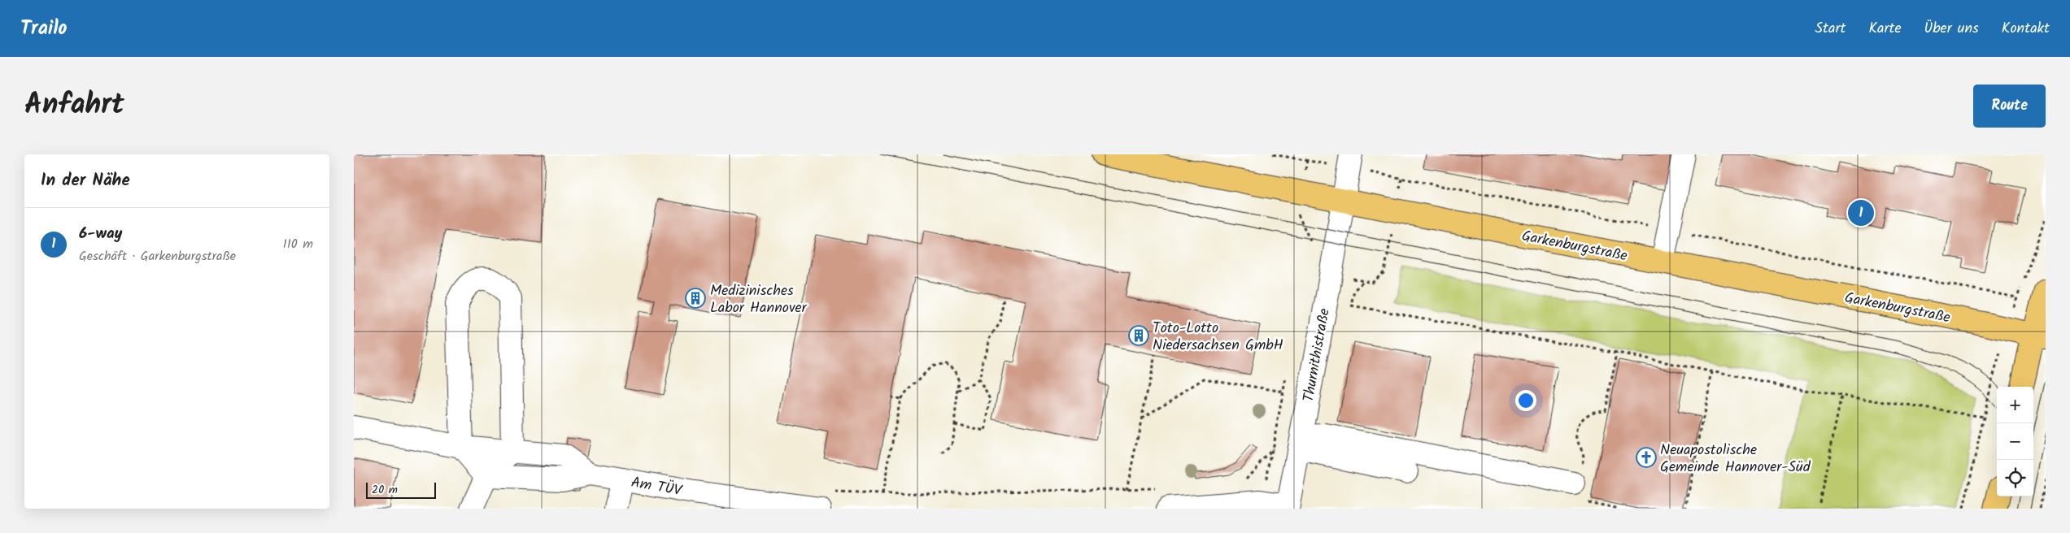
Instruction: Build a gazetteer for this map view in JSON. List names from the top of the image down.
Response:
{
  "streets": {
    "main road": ["Garkenburgstraße"],
    "street": ["Thurnithistraße", "Am TÜV"]
  },
  "crossings": [
    ["Garkenburgstraße", "Thurnithistraße"]
  ],
  "places": {
    "building": ["Medizinisches Labor Hannover", "Toto-Lotto Niedersachsen GmbH"],
    "church": ["Neuapostolische Gemeinde Hannover-Süd"]
  },
  "scale_bar": "20 m",
  "page": {
    "header": "Trailo",
    "nav": [
      "Start",
      "Karte",
      "Über uns",
      "Kontakt"
    ],
    "title": "Anfahrt",
    "buttons": "Route",
    "heading": "In der Nähe",
    "pins": "1",
    "list": [
      {
        "mark": "1",
        "name": "6-way",
        "note": "Geschäft · Garkenburgstraße",
        "value": "110 m"
      }
    ],
    "map_buttons": ["+", "−"],
    "scale": "20 m"
  }
}
